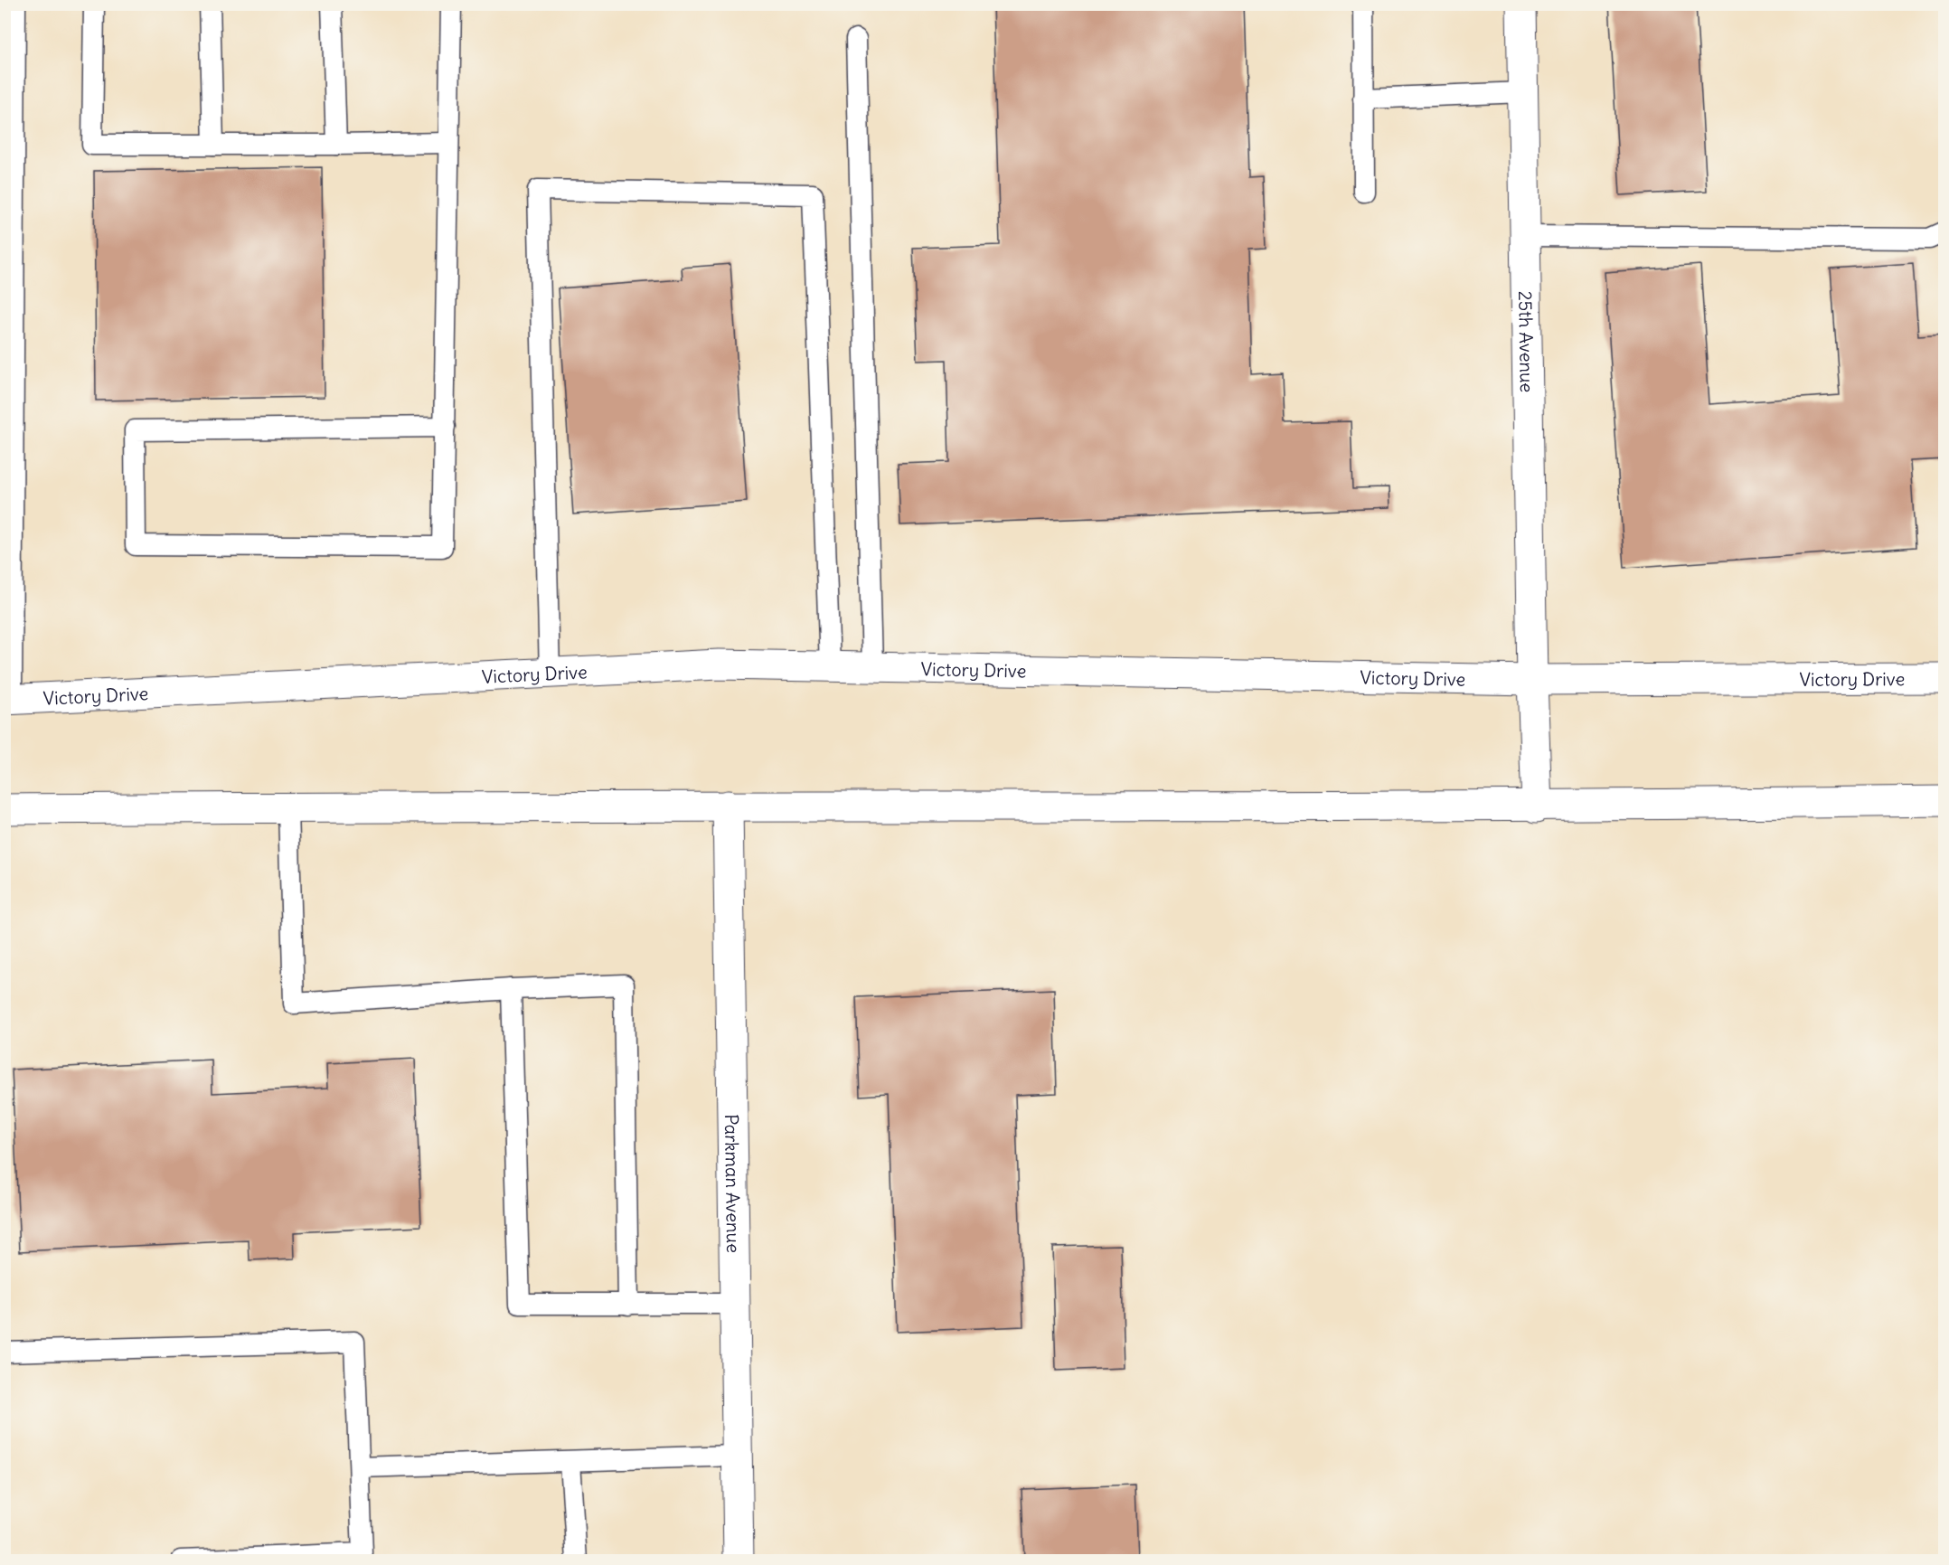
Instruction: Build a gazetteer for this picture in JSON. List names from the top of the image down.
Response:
{
  "streets": {
    "main road": ["25th Avenue", "Victory Drive", "Parkman Avenue"]
  },
  "crossings": [
    ["25th Avenue", "Victory Drive"]
  ]
}
